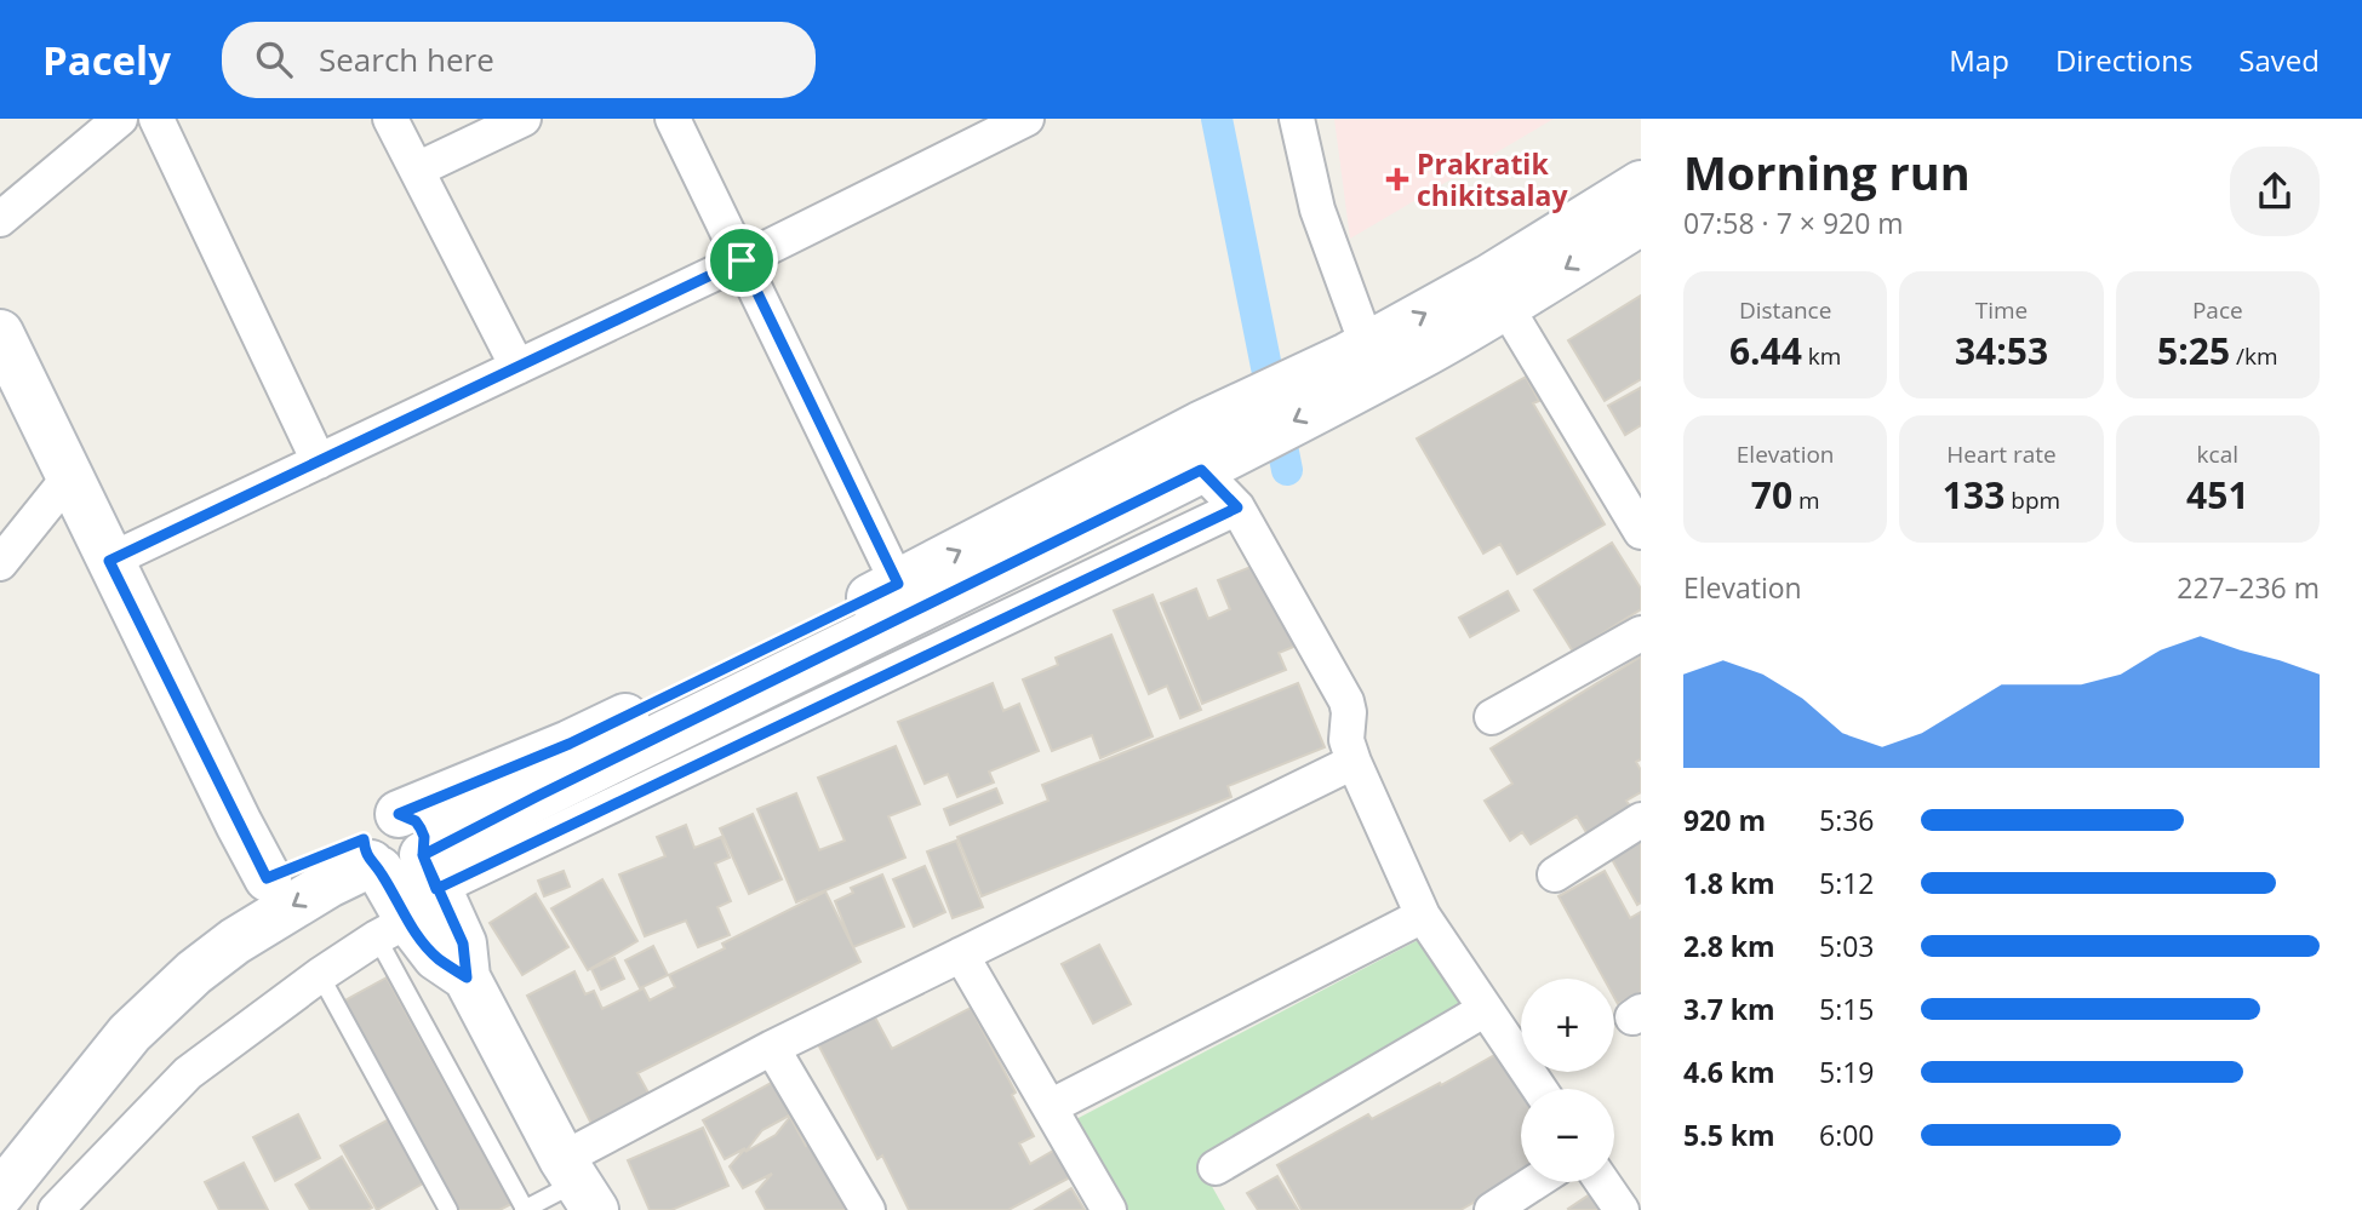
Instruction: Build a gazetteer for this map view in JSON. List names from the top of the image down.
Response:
{
  "places": {
    "health": ["Prakratik chikitsalay"]
  },
  "page": {
    "header": "Pacely",
    "search": "Search here",
    "nav": ["Map", "Directions", "Saved"],
    "heading": ["Morning run", "07:58 · 7 × 920 m"],
    "stats": [
      ["Distance", "6.44 km"],
      ["Time", "34:53"],
      ["Pace", "5:25 /km"],
      ["Elevation", "70 m"],
      ["Heart rate", "133 bpm"],
      ["kcal", "451"]
    ],
    "chart": ["Elevation", "227–236 m"],
    "list": [
      {
        "name": "920 m",
        "note": "5:36"
      },
      {
        "name": "1.8 km",
        "note": "5:12"
      },
      {
        "name": "2.8 km",
        "note": "5:03"
      },
      {
        "name": "3.7 km",
        "note": "5:15"
      },
      {
        "name": "4.6 km",
        "note": "5:19"
      },
      {
        "name": "5.5 km",
        "note": "6:00"
      }
    ],
    "map_buttons": ["+", "−"]
  }
}
